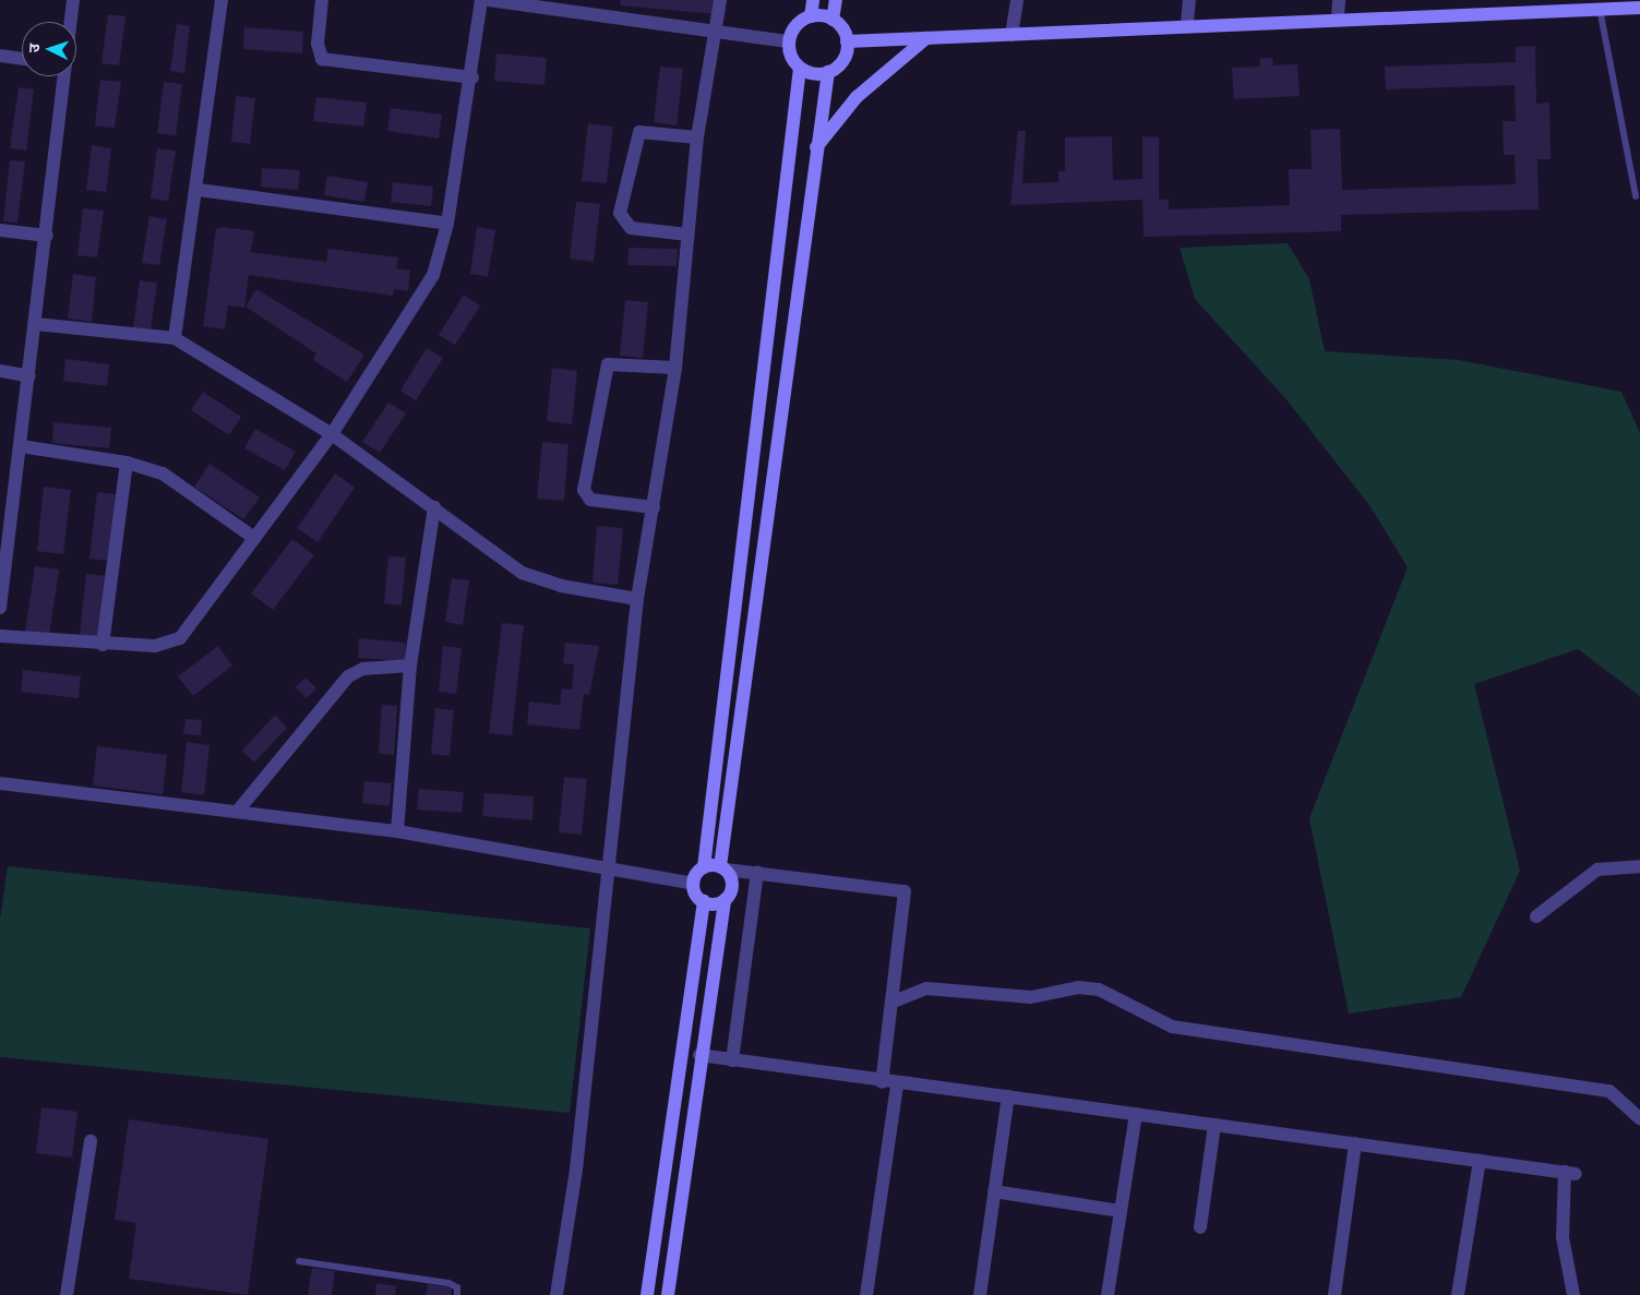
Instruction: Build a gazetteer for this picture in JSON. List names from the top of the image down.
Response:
{
  "north": "left"
}
